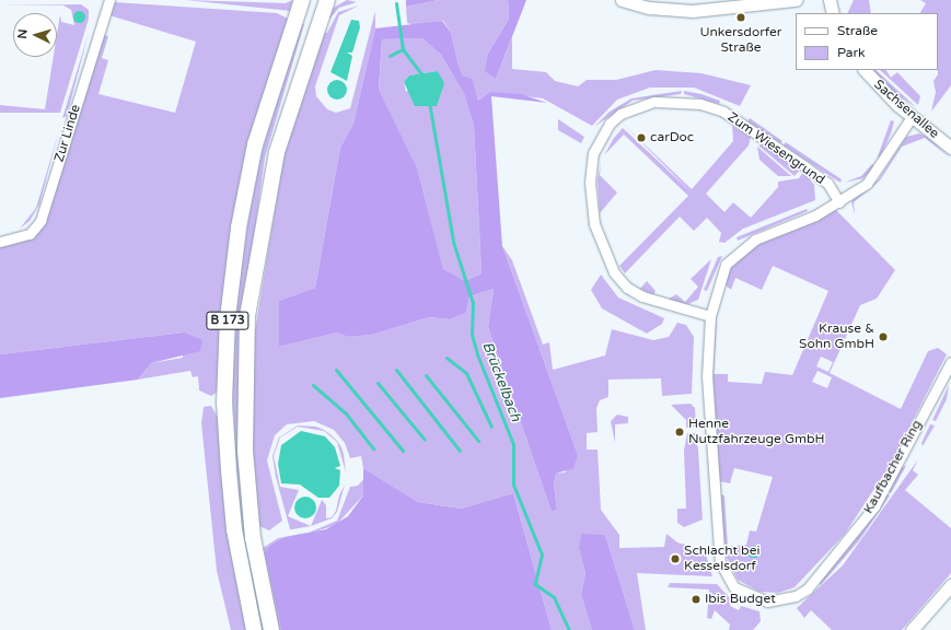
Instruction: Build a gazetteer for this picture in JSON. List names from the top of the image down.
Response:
{
  "streets": {
    "main road": ["B 173"],
    "street": [
      "Sachsenallee",
      "Zur Linde",
      "Zum Wiesengrund",
      "Kaufbacher Ring"
    ]
  },
  "crossings": [
    ["Sachsenallee", "Kaufbacher Ring"],
    ["Zum Wiesengrund", "Kaufbacher Ring"]
  ],
  "water": ["Brückelbach"],
  "places": [
    "Unkersdorfer Straße",
    "carDoc",
    "Krause & Sohn GmbH",
    "Henne Nutzfahrzeuge GmbH",
    "Schlacht bei Kesselsdorf",
    "Ibis Budget"
  ],
  "legend": ["Straße", "Park"],
  "north": "left"
}
